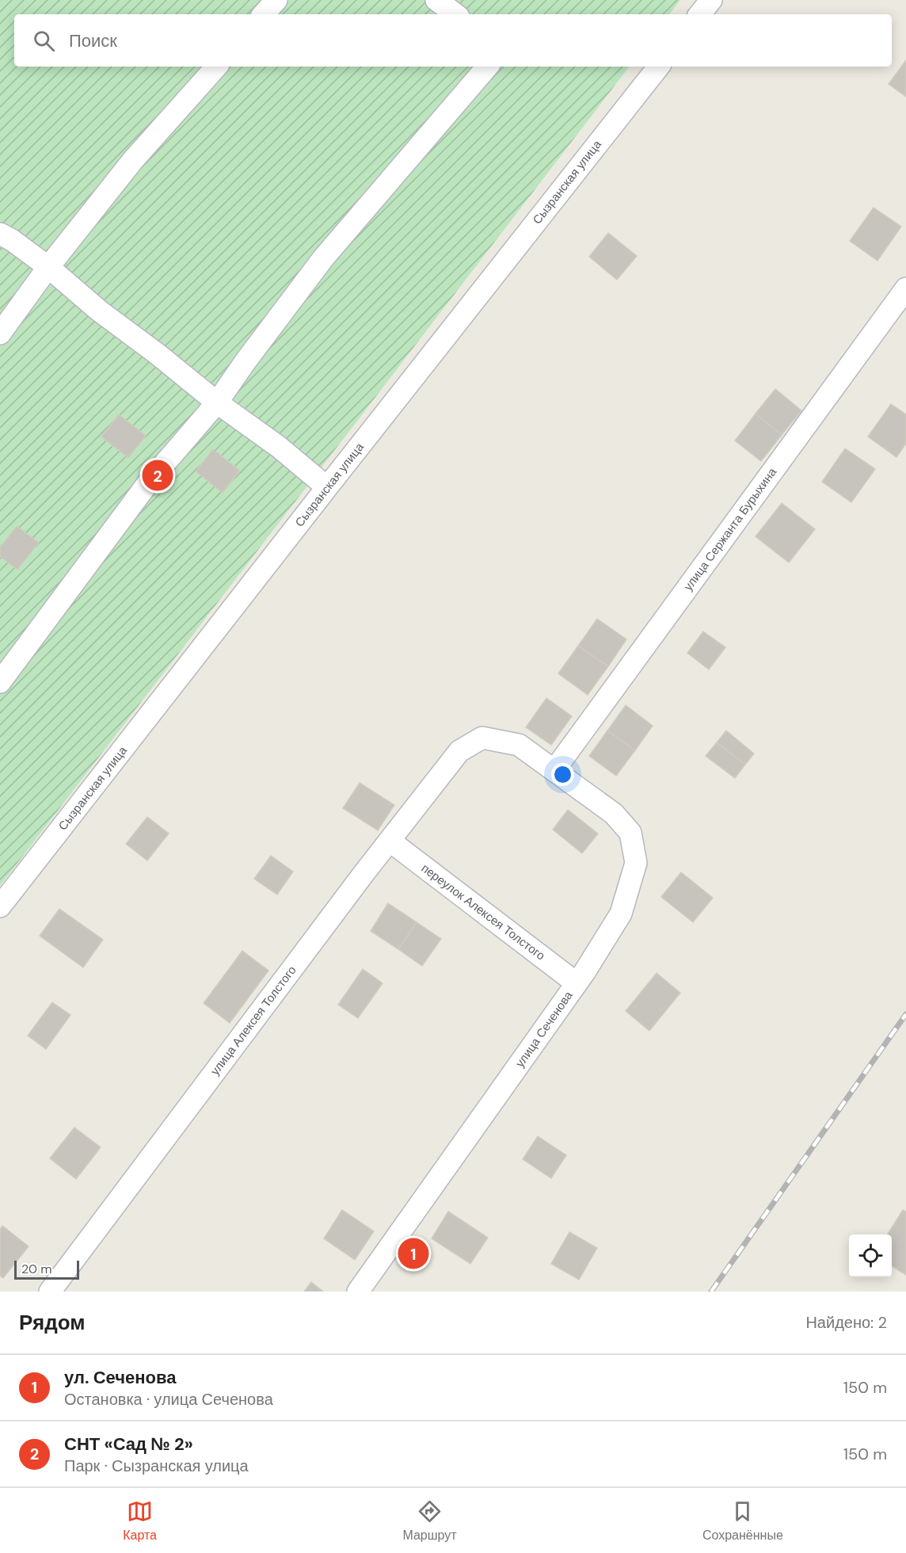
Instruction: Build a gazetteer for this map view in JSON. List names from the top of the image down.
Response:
{
  "streets": {
    "street": [
      "Сызранская улица",
      "улица Сержанта Бурыхина",
      "переулок Алексея Толстого",
      "улица Алексея Толстого",
      "улица Сеченова"
    ]
  },
  "crossings": [
    ["улица Сержанта Бурыхина", "улица Алексея Толстого"],
    ["улица Сержанта Бурыхина", "улица Сеченова"],
    ["переулок Алексея Толстого", "улица Алексея Толстого"],
    ["переулок Алексея Толстого", "улица Сеченова"],
    ["улица Алексея Толстого", "улица Сеченова"]
  ],
  "scale_bar": "20 m",
  "page": {
    "search": "Поиск",
    "pins": ["2", "1"],
    "scale": "20 m",
    "heading": ["Рядом", "Найдено: 2"],
    "list": [
      {
        "mark": "1",
        "name": "ул. Сеченова",
        "note": "Остановка · улица Сеченова",
        "value": "150 m"
      },
      {
        "mark": "2",
        "name": "СНТ «Сад № 2»",
        "note": "Парк · Сызранская улица",
        "value": "150 m"
      }
    ],
    "nav": ["Карта", "Маршрут", "Сохранённые"]
  }
}
